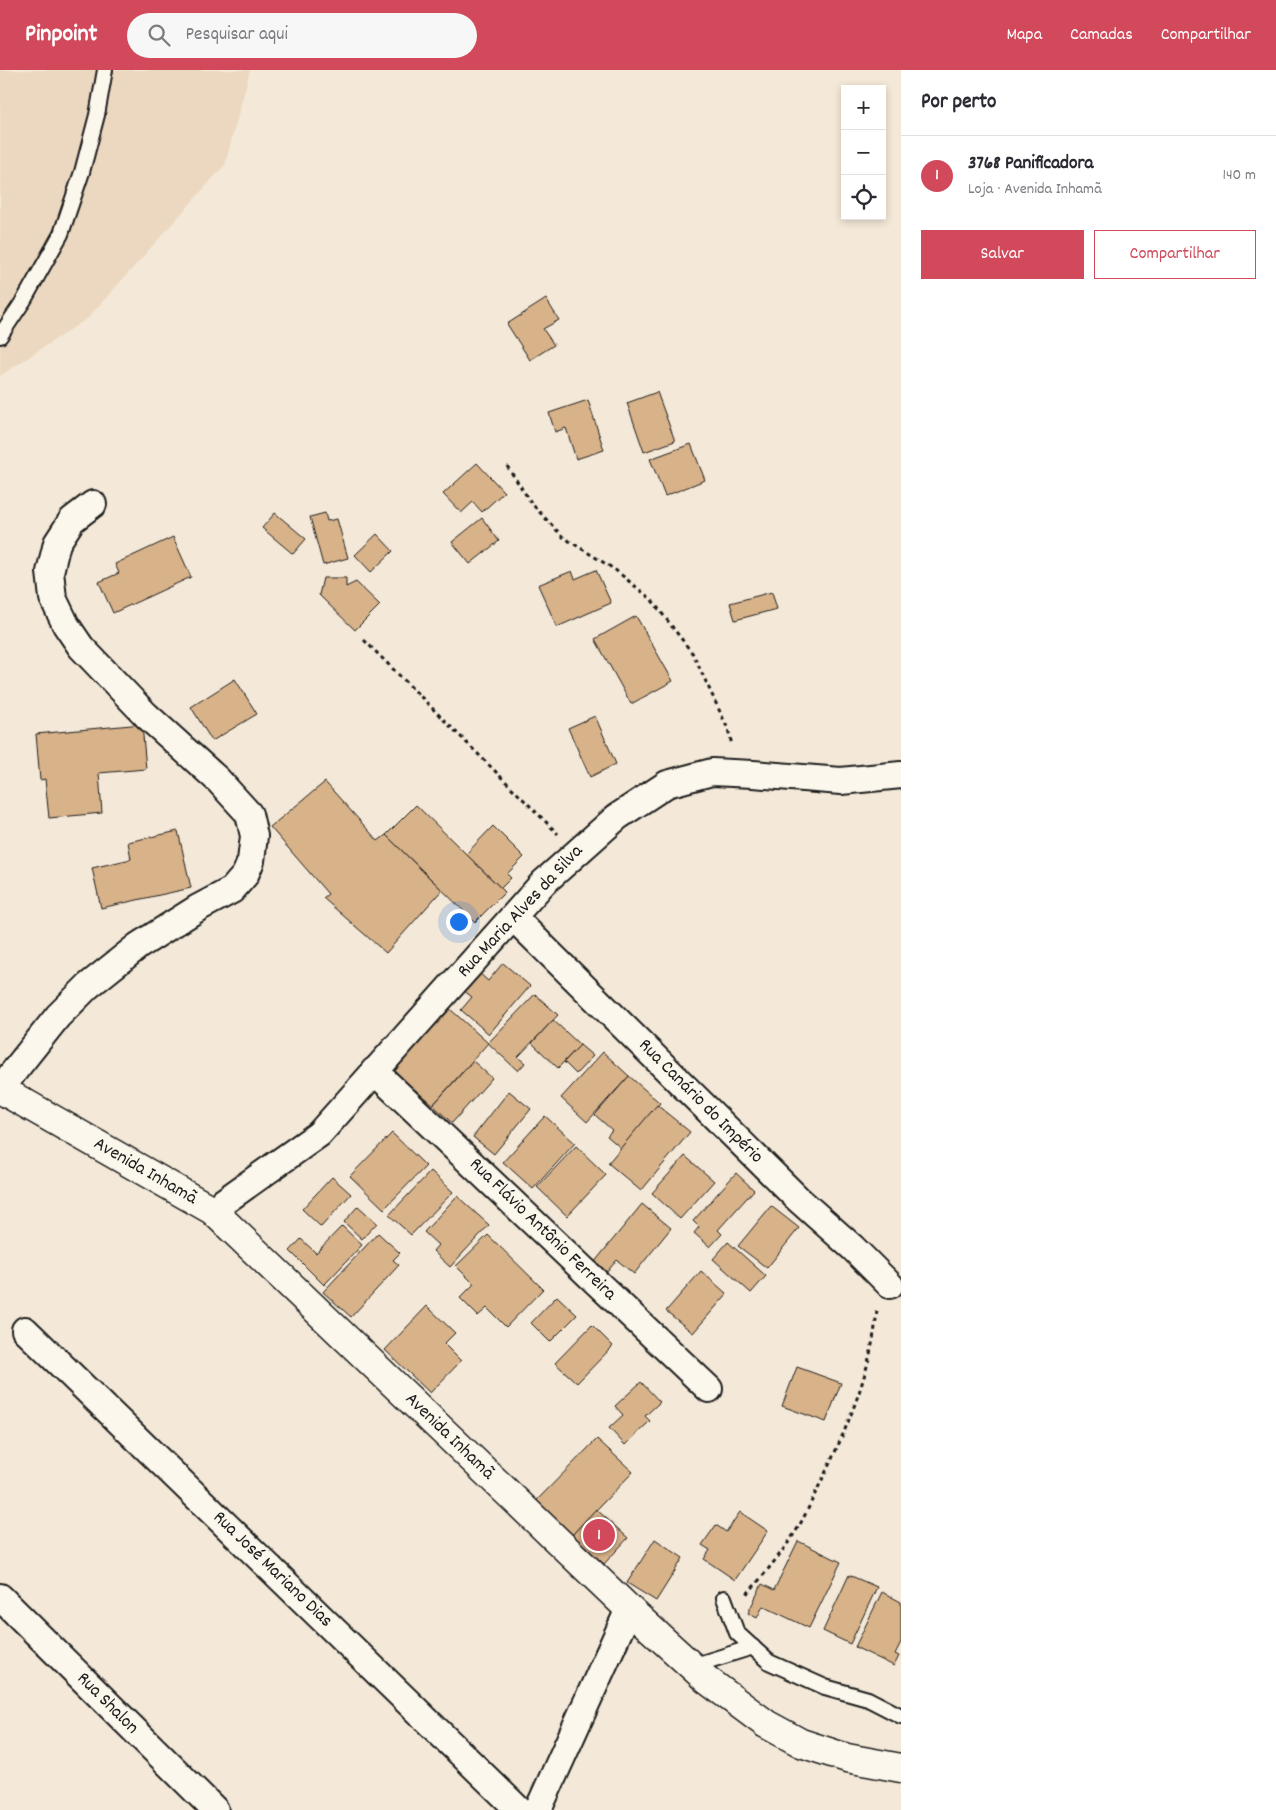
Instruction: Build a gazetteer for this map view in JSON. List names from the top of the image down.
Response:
{
  "streets": {
    "street": [
      "Rua Maria Alves da Silva",
      "Rua Canário do Império",
      "Avenida Inhamã",
      "Rua Flávio Antônio Ferreira",
      "Rua José Mariano Dias",
      "Rua Shalon"
    ]
  },
  "crossings": [
    ["Rua Maria Alves da Silva", "Rua Canário do Império"],
    ["Rua Maria Alves da Silva", "Avenida Inhamã"],
    ["Rua Maria Alves da Silva", "Rua Flávio Antônio Ferreira"]
  ],
  "page": {
    "header": "Pinpoint",
    "search": "Pesquisar aqui",
    "nav": ["Mapa", "Camadas", "Compartilhar"],
    "heading": "Por perto",
    "map_buttons": ["+", "−"],
    "list": [
      {
        "mark": "1",
        "name": "3768 Panificadora",
        "note": "Loja · Avenida Inhamã",
        "value": "140 m"
      }
    ],
    "buttons": ["Salvar", "Compartilhar"],
    "pins": "1"
  }
}
